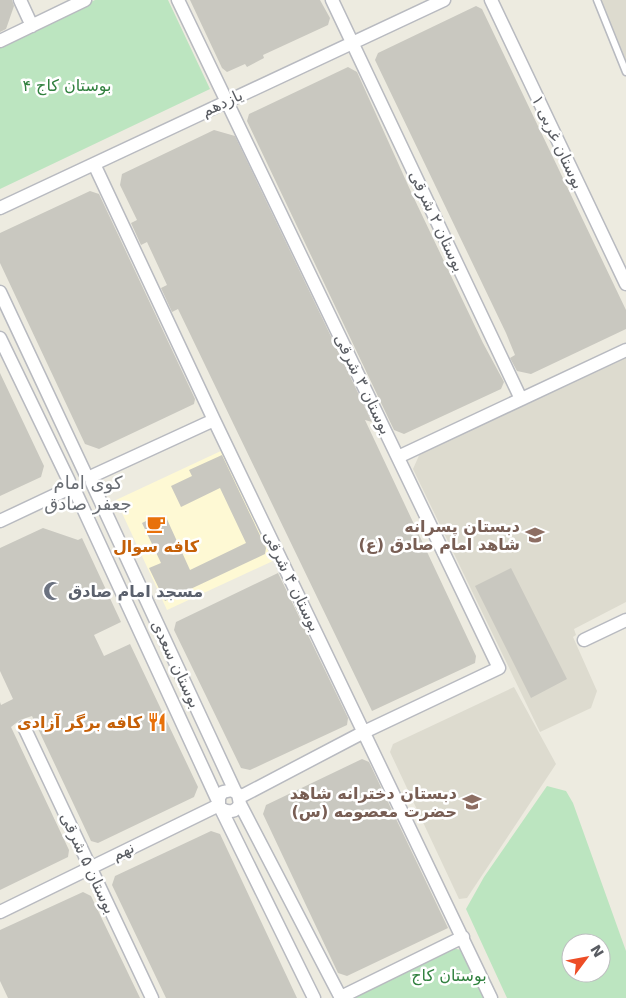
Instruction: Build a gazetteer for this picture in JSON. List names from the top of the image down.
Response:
{
  "streets": {
    "street": [
      "یازدهم",
      "بوستان غربی ۱",
      "بوستان ۲ شرقی",
      "بوستان ۳ شرقی",
      "بوستان ۴ شرقی",
      "بوستان سعدی",
      "نهم",
      "بوستان ۵ شرقی"
    ]
  },
  "crossings": [
    ["یازدهم", "بوستان ۲ شرقی"],
    ["یازدهم", "بوستان ۳ شرقی"],
    ["یازدهم", "بوستان ۴ شرقی"],
    ["بوستان ۳ شرقی", "بوستان ۴ شرقی"],
    ["بوستان سعدی", "نهم"],
    ["نهم", "بوستان ۵ شرقی"]
  ],
  "districts": ["کوی امام جعفر صادق"],
  "parks": ["بوستان کاج ۴", "بوستان کاج"],
  "places": {
    "cafe": ["کافه سوال"],
    "school or university": ["دبستان پسرانه شاهد امام صادق (ع)", "دبستان دخترانه شاهد حضرت معصومه (س)"],
    "mosque": ["مسجد امام صادق"],
    "restaurant": ["کافه برگر آزادی"]
  },
  "north": "top right"
}
